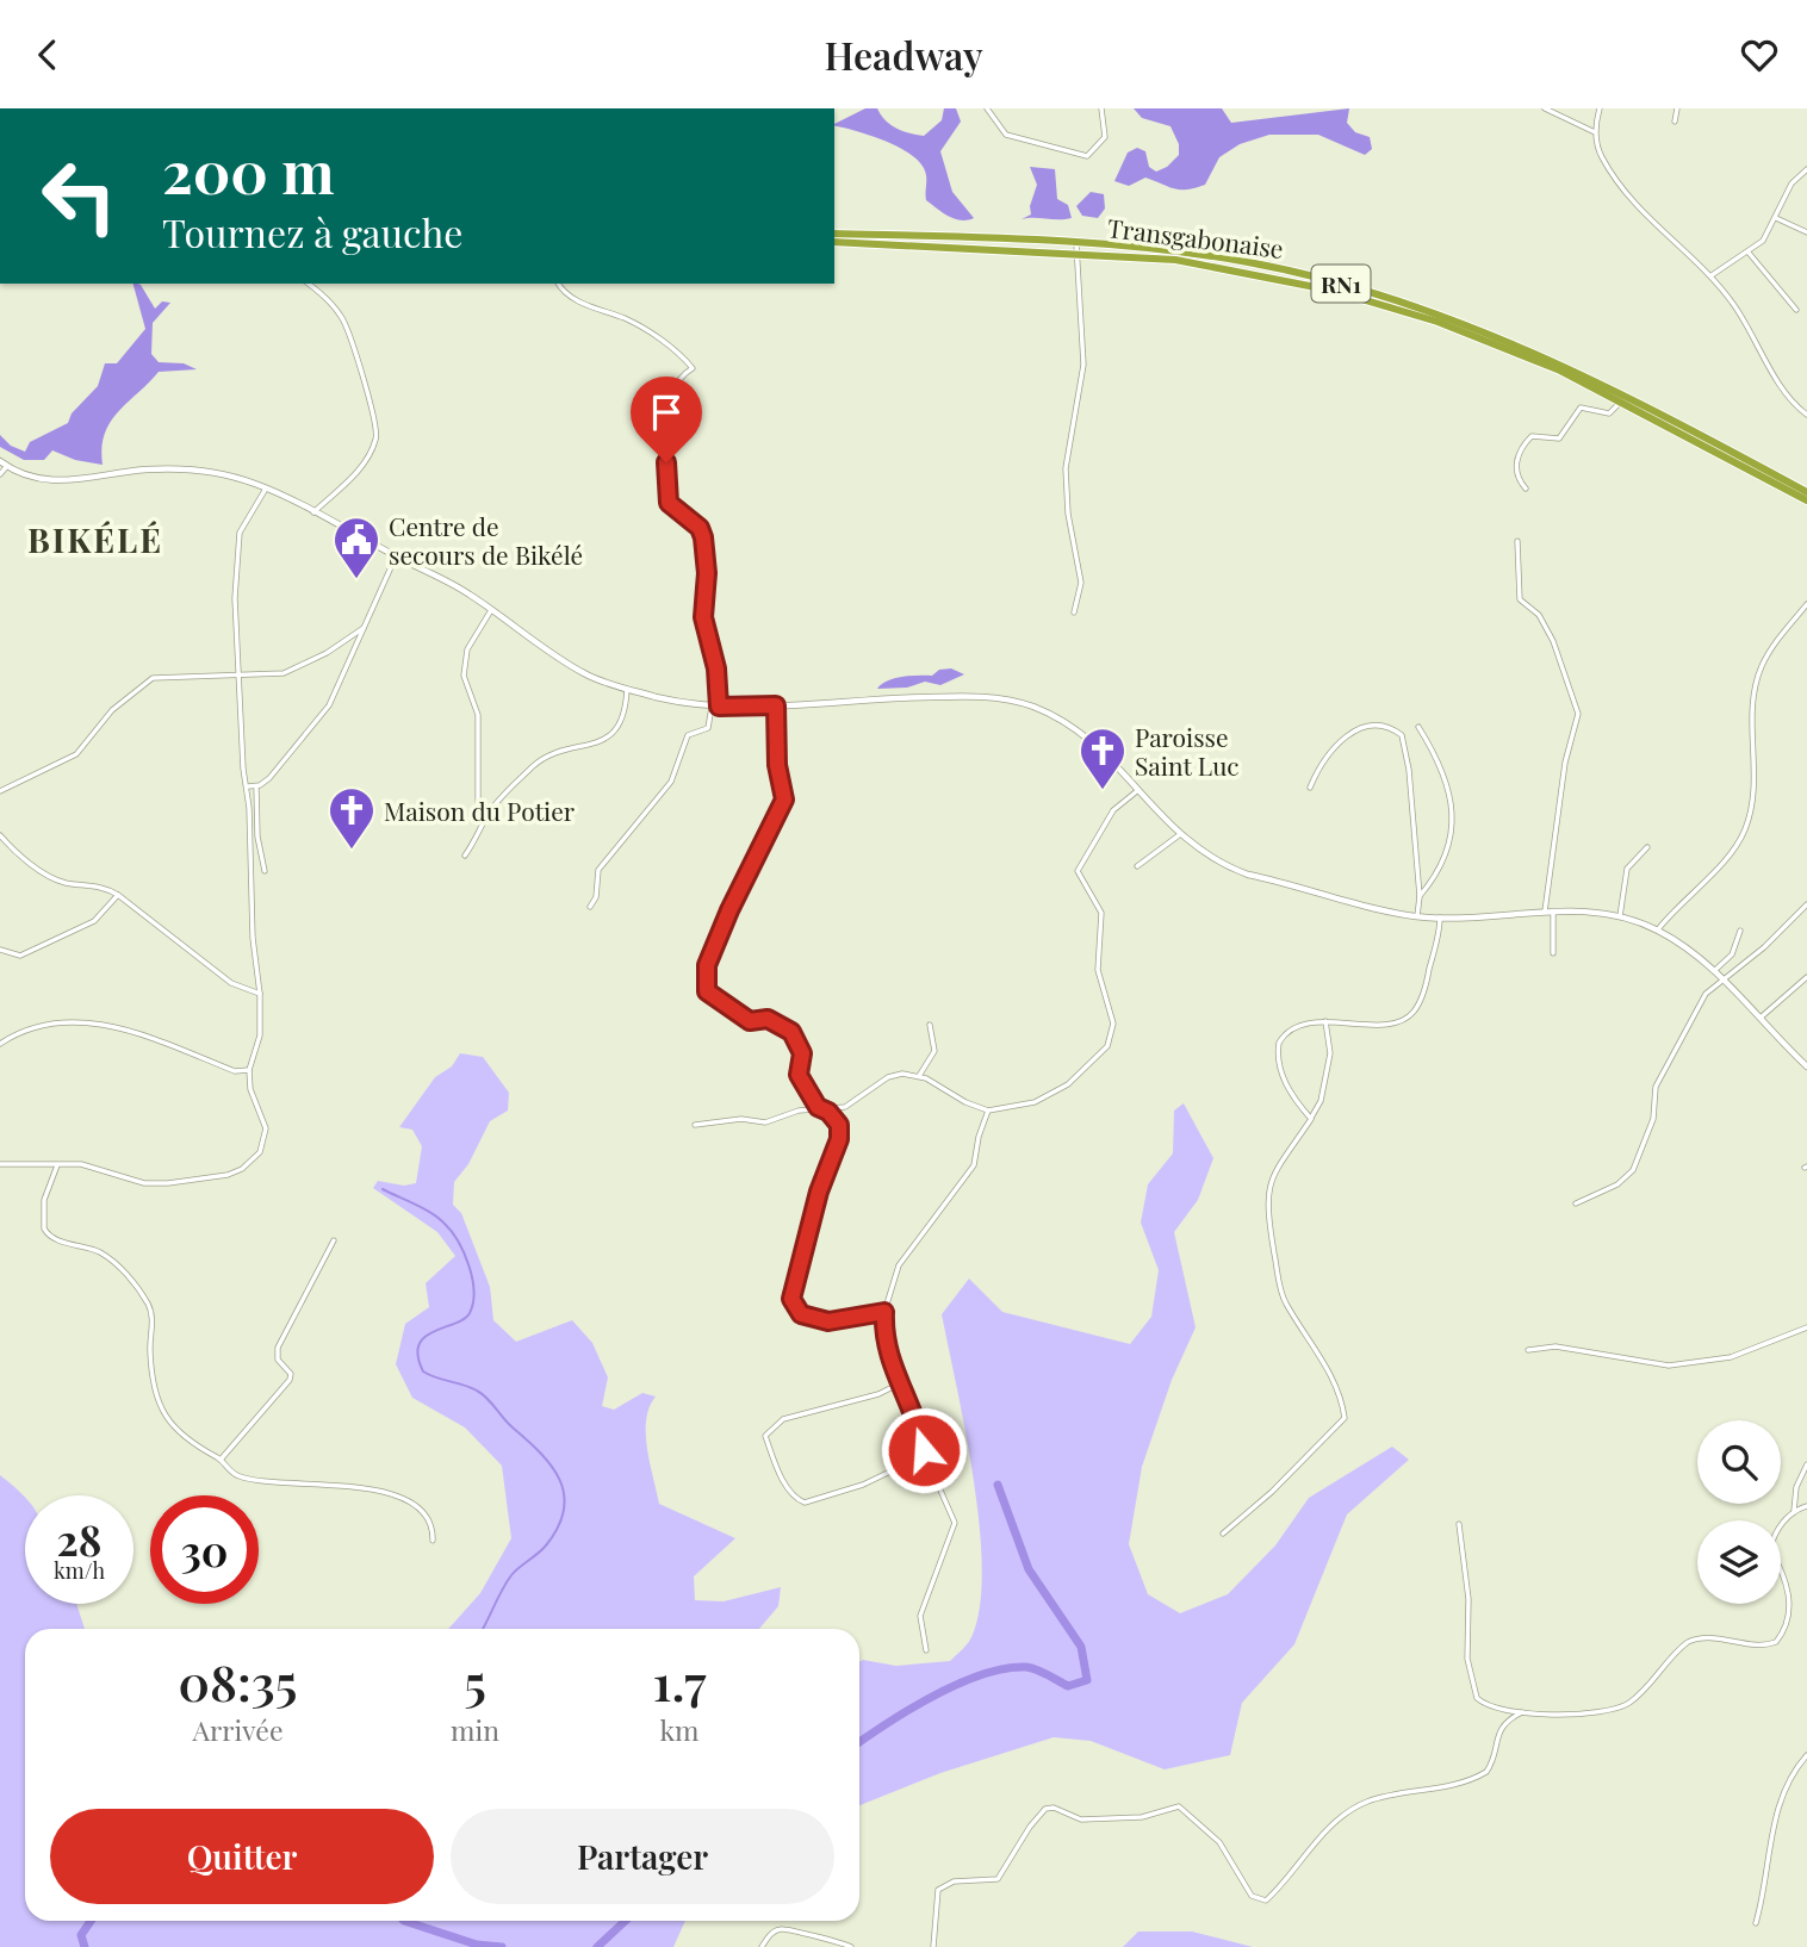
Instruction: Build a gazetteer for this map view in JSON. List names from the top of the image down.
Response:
{
  "streets": {
    "highway": ["Transgabonaise", "RN1"]
  },
  "districts": ["BIKÉLÉ"],
  "places": {
    "public building": ["Centre de secours de Bikélé"],
    "church": ["Paroisse Saint Luc", "Maison du Potier"]
  },
  "page": {
    "header": "Headway",
    "turn": ["200 m", "Tournez à gauche"],
    "speed": "28 km/h",
    "limit": "30",
    "eta": [
      "08:35",
      "Arrivée",
      "5",
      "min",
      "1.7",
      "km"
    ],
    "buttons": ["Quitter", "Partager"]
  }
}
